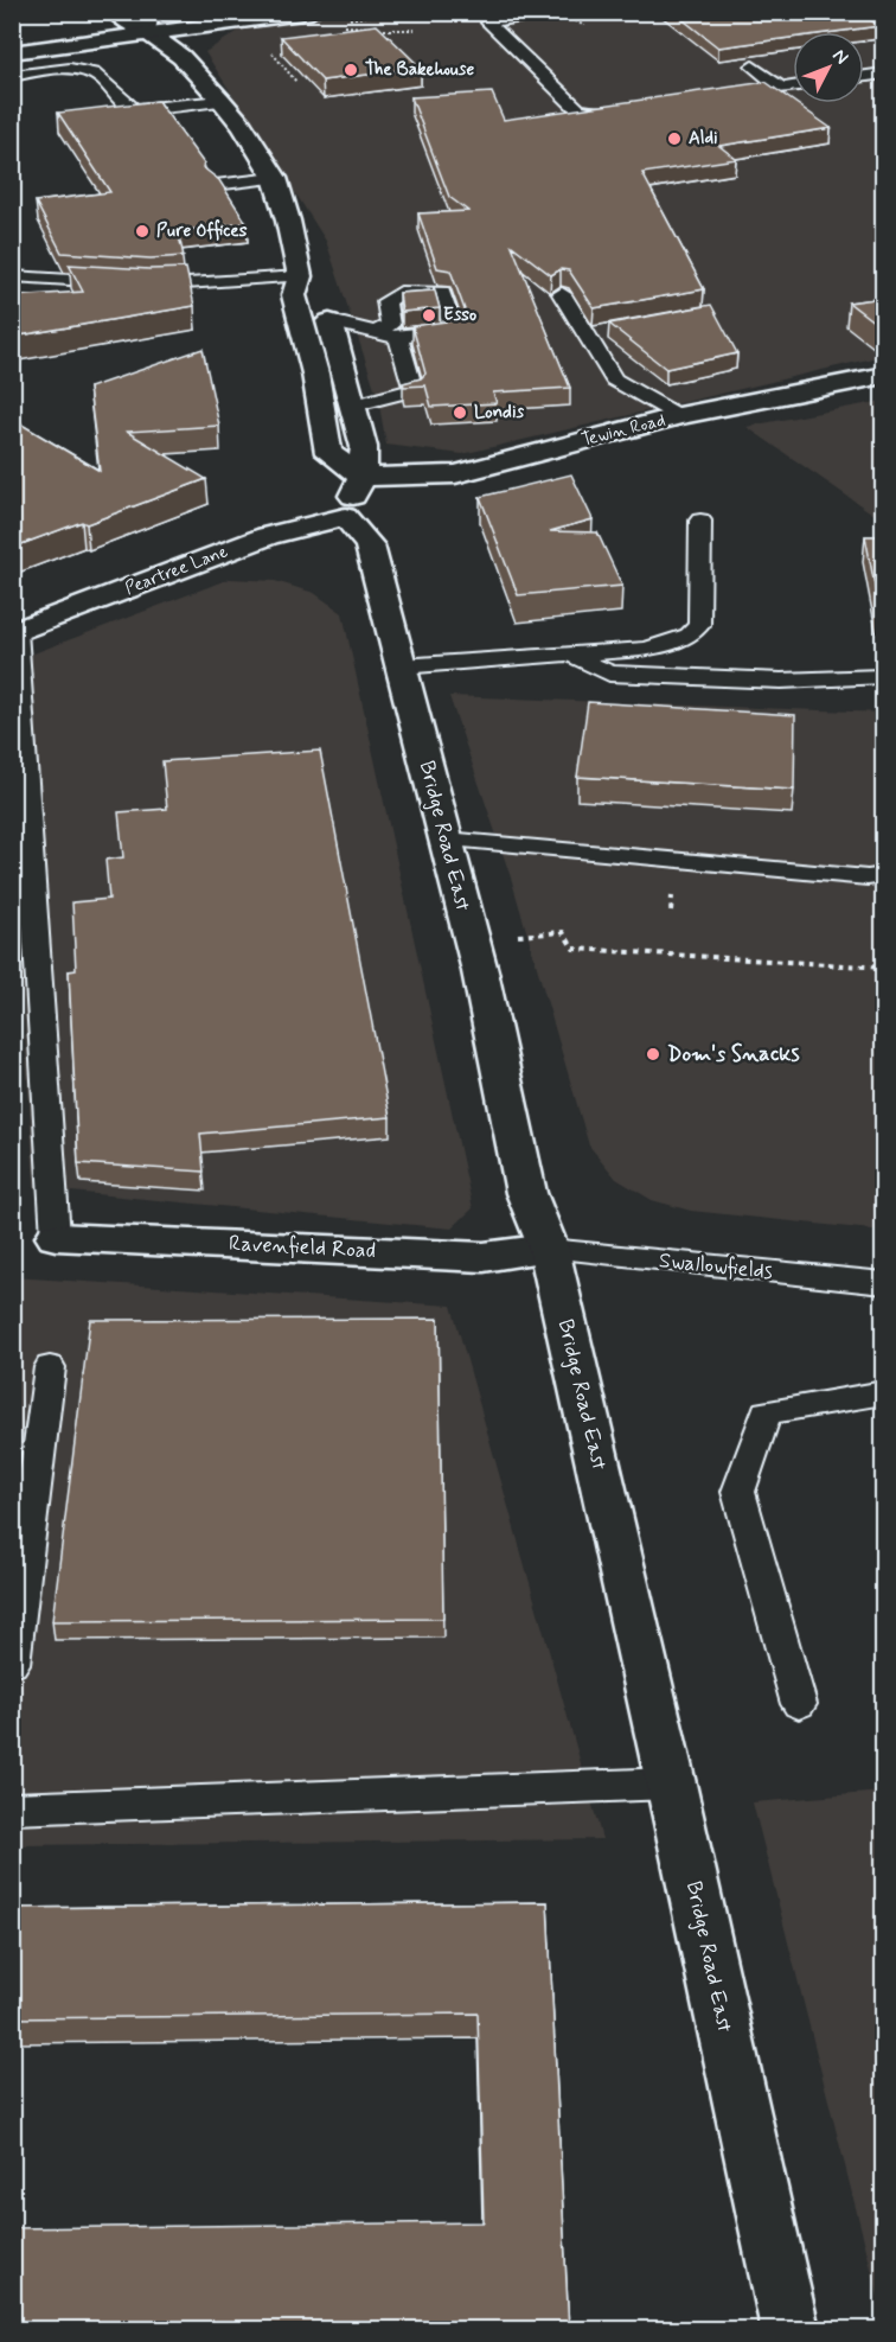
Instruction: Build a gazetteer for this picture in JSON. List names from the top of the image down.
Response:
{
  "streets": {
    "street": [
      "Tewin Road",
      "Peartree Lane",
      "Bridge Road East",
      "Ravenfield Road"
    ],
    "lane": ["Swallowfields"]
  },
  "crossings": [
    ["Peartree Lane", "Bridge Road East"],
    ["Bridge Road East", "Ravenfield Road"],
    ["Bridge Road East", "Swallowfields"],
    ["Ravenfield Road", "Swallowfields"]
  ],
  "places": [
    "The Bakehouse",
    "Aldi",
    "Pure Offices",
    "Esso",
    "Londis",
    "Dom's Snacks"
  ],
  "north": "top right"
}
